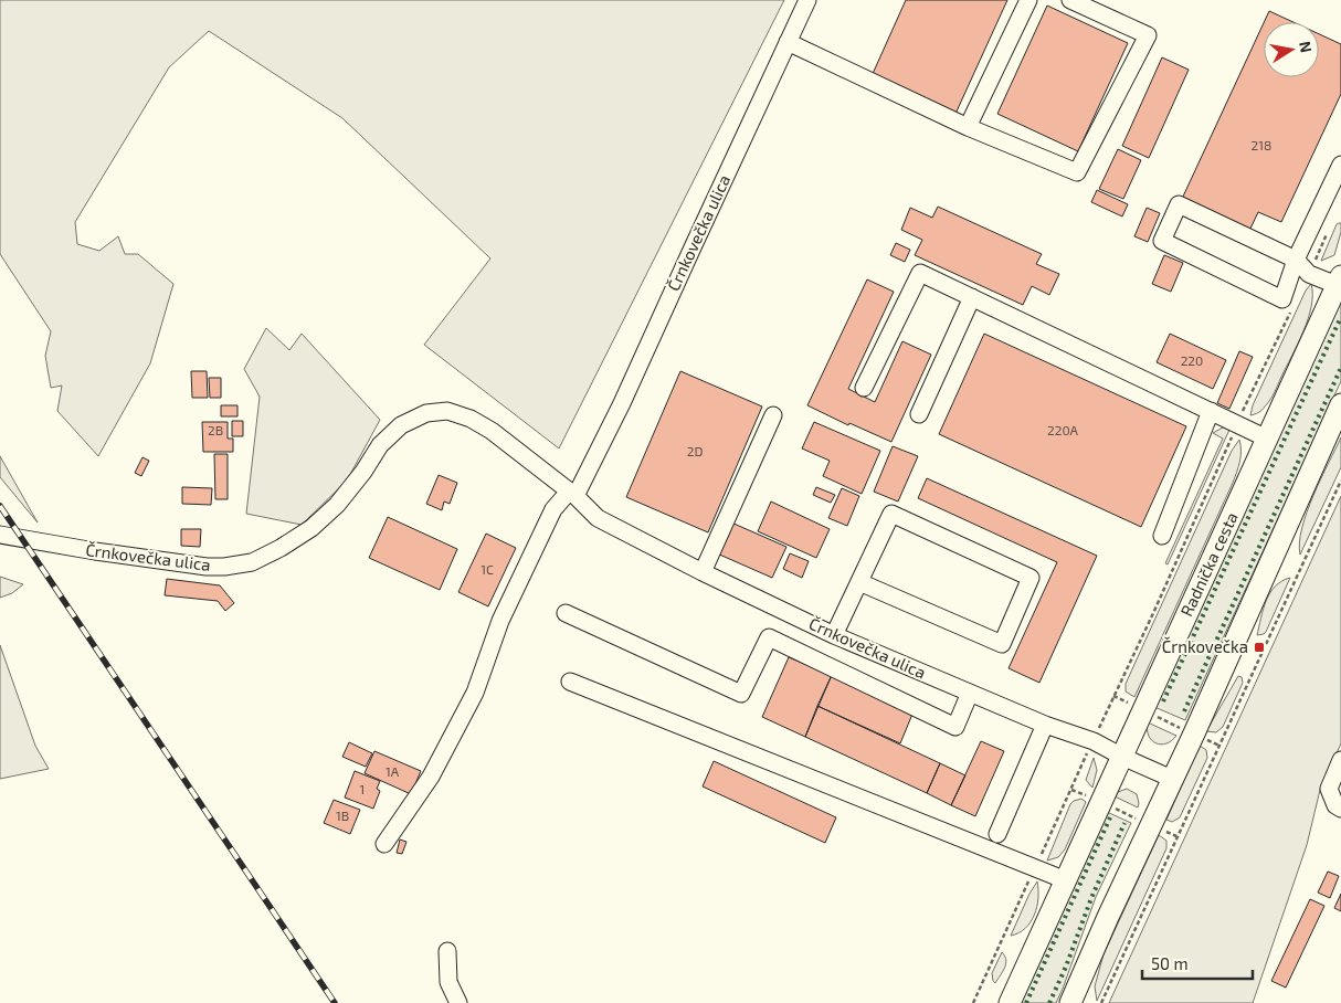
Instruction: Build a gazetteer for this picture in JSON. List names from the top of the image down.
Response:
{
  "streets": {
    "main road": ["Radnička cesta"],
    "street": ["Črnkovečka ulica"]
  },
  "crossings": [
    ["Črnkovečka ulica", "Radnička cesta"]
  ],
  "places": {
    "transit": ["Črnkovečka"]
  },
  "house_numbers": [
    "218",
    "220",
    "2B",
    "220A",
    "2D",
    "1C",
    "1A",
    "1",
    "1B"
  ],
  "scale_bar": "50 m",
  "north": "right"
}
